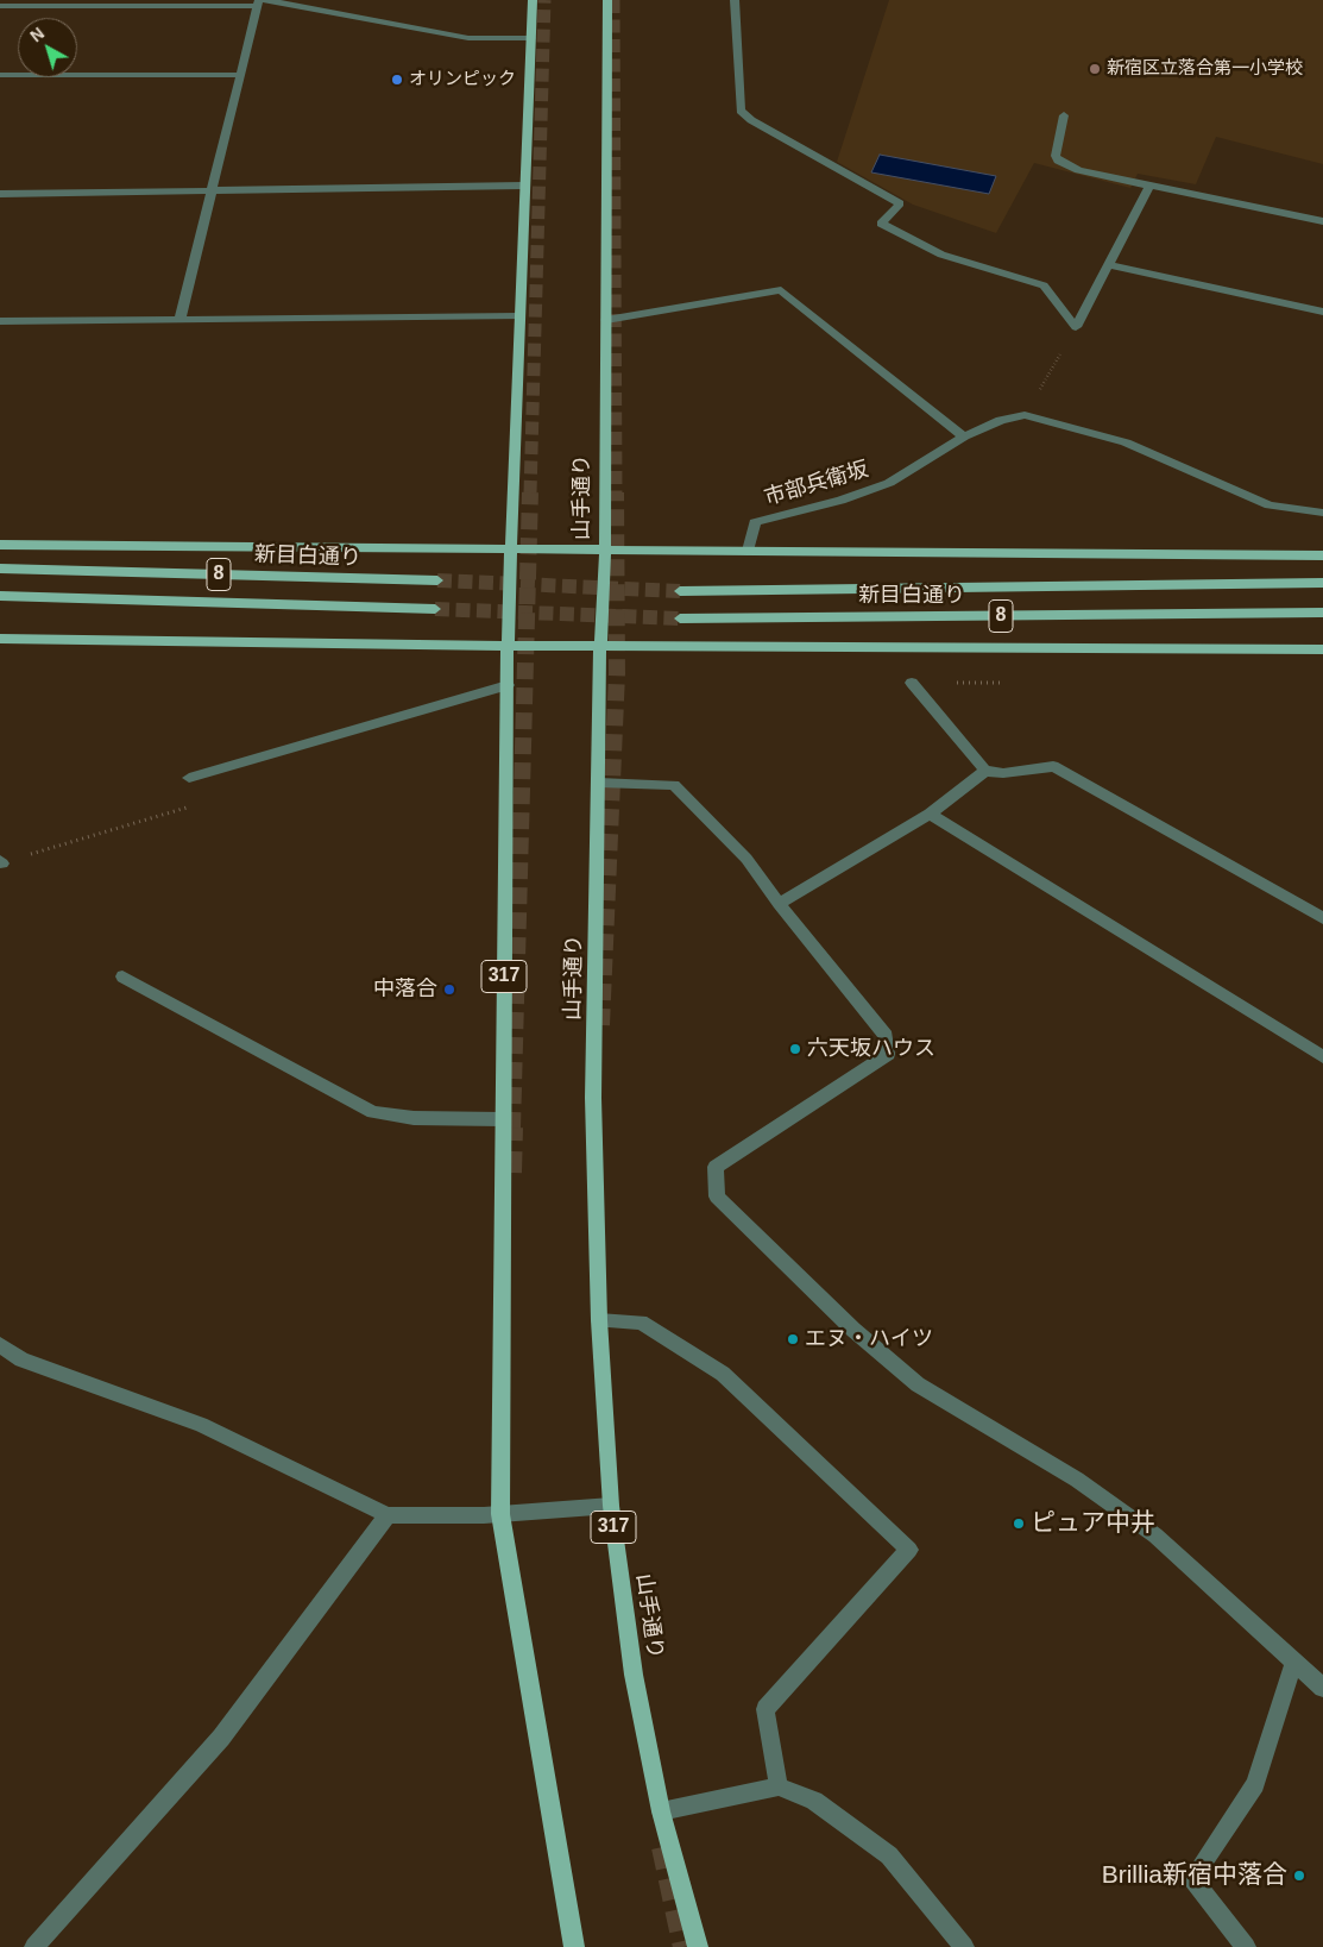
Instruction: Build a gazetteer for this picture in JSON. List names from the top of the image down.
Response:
{
  "streets": {
    "main road": [
      "山手通り",
      "新目白通り",
      "8",
      "317"
    ],
    "street": ["市部兵衛坂"]
  },
  "places": [
    "新宿区立落合第一小学校",
    "オリンピック",
    "中落合",
    "六天坂ハウス",
    "エヌ・ハイツ",
    "ピュア中井",
    "Brillia新宿中落合"
  ],
  "north": "top left"
}
